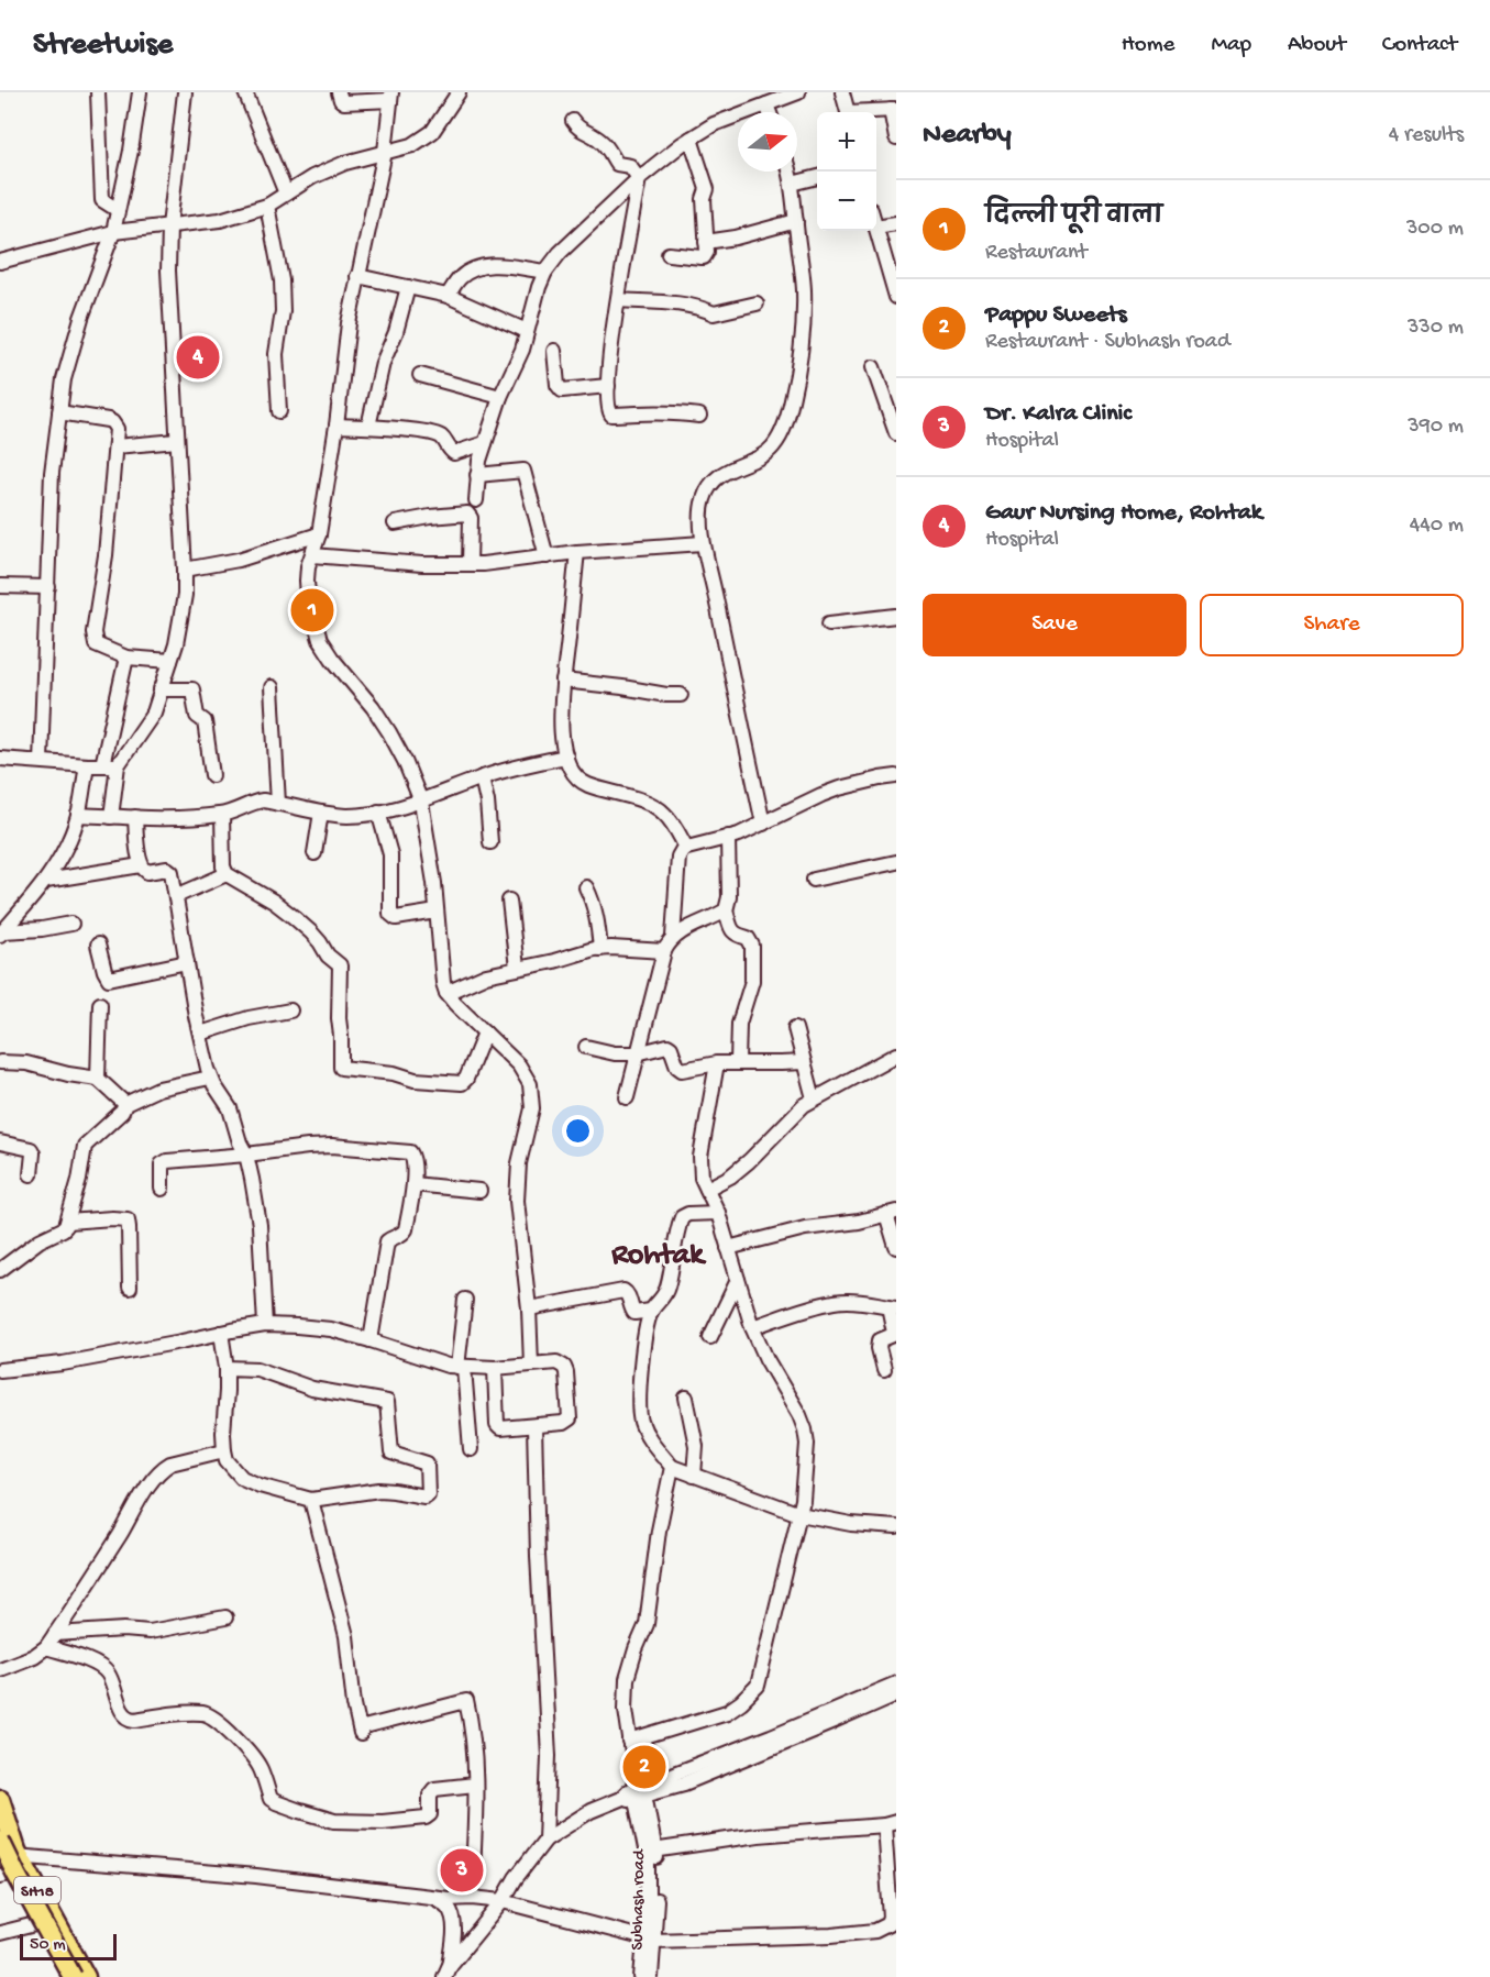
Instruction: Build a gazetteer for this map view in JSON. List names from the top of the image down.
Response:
{
  "streets": {
    "main road": ["SH18"],
    "street": ["Subhash road"]
  },
  "districts": ["Rohtak"],
  "scale_bar": "50 m",
  "north": "right",
  "page": {
    "header": "Streetwise",
    "nav": [
      "Home",
      "Map",
      "About",
      "Contact"
    ],
    "heading": ["Nearby", "4 results"],
    "map_buttons": ["+", "−"],
    "list": [
      {
        "mark": "1",
        "name": "दिल्ली पूरी वाला",
        "note": "Restaurant",
        "value": "300 m"
      },
      {
        "mark": "2",
        "name": "Pappu Sweets",
        "note": "Restaurant · Subhash road",
        "value": "330 m"
      },
      {
        "mark": "3",
        "name": "Dr. Kalra Clinic",
        "note": "Hospital",
        "value": "390 m"
      },
      {
        "mark": "4",
        "name": "Gaur Nursing Home, Rohtak",
        "note": "Hospital",
        "value": "440 m"
      }
    ],
    "pins": [
      "4",
      "1",
      "2",
      "3"
    ],
    "buttons": ["Save", "Share"],
    "scale": "50 m"
  }
}
